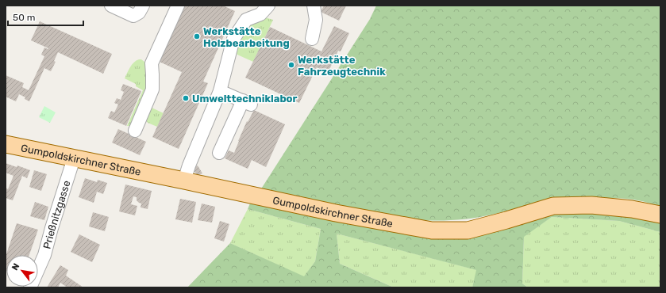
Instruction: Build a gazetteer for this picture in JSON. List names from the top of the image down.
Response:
{
  "streets": {
    "main road": ["Gumpoldskirchner Straße"],
    "street": ["Prießnitzgasse"]
  },
  "crossings": [
    ["Gumpoldskirchner Straße", "Prießnitzgasse"]
  ],
  "places": ["Werkstätte Holzbearbeitung", "Werkstätte Fahrzeugtechnik", "Umwelttechniklabor"],
  "scale_bar": "50 m",
  "north": "top left"
}
